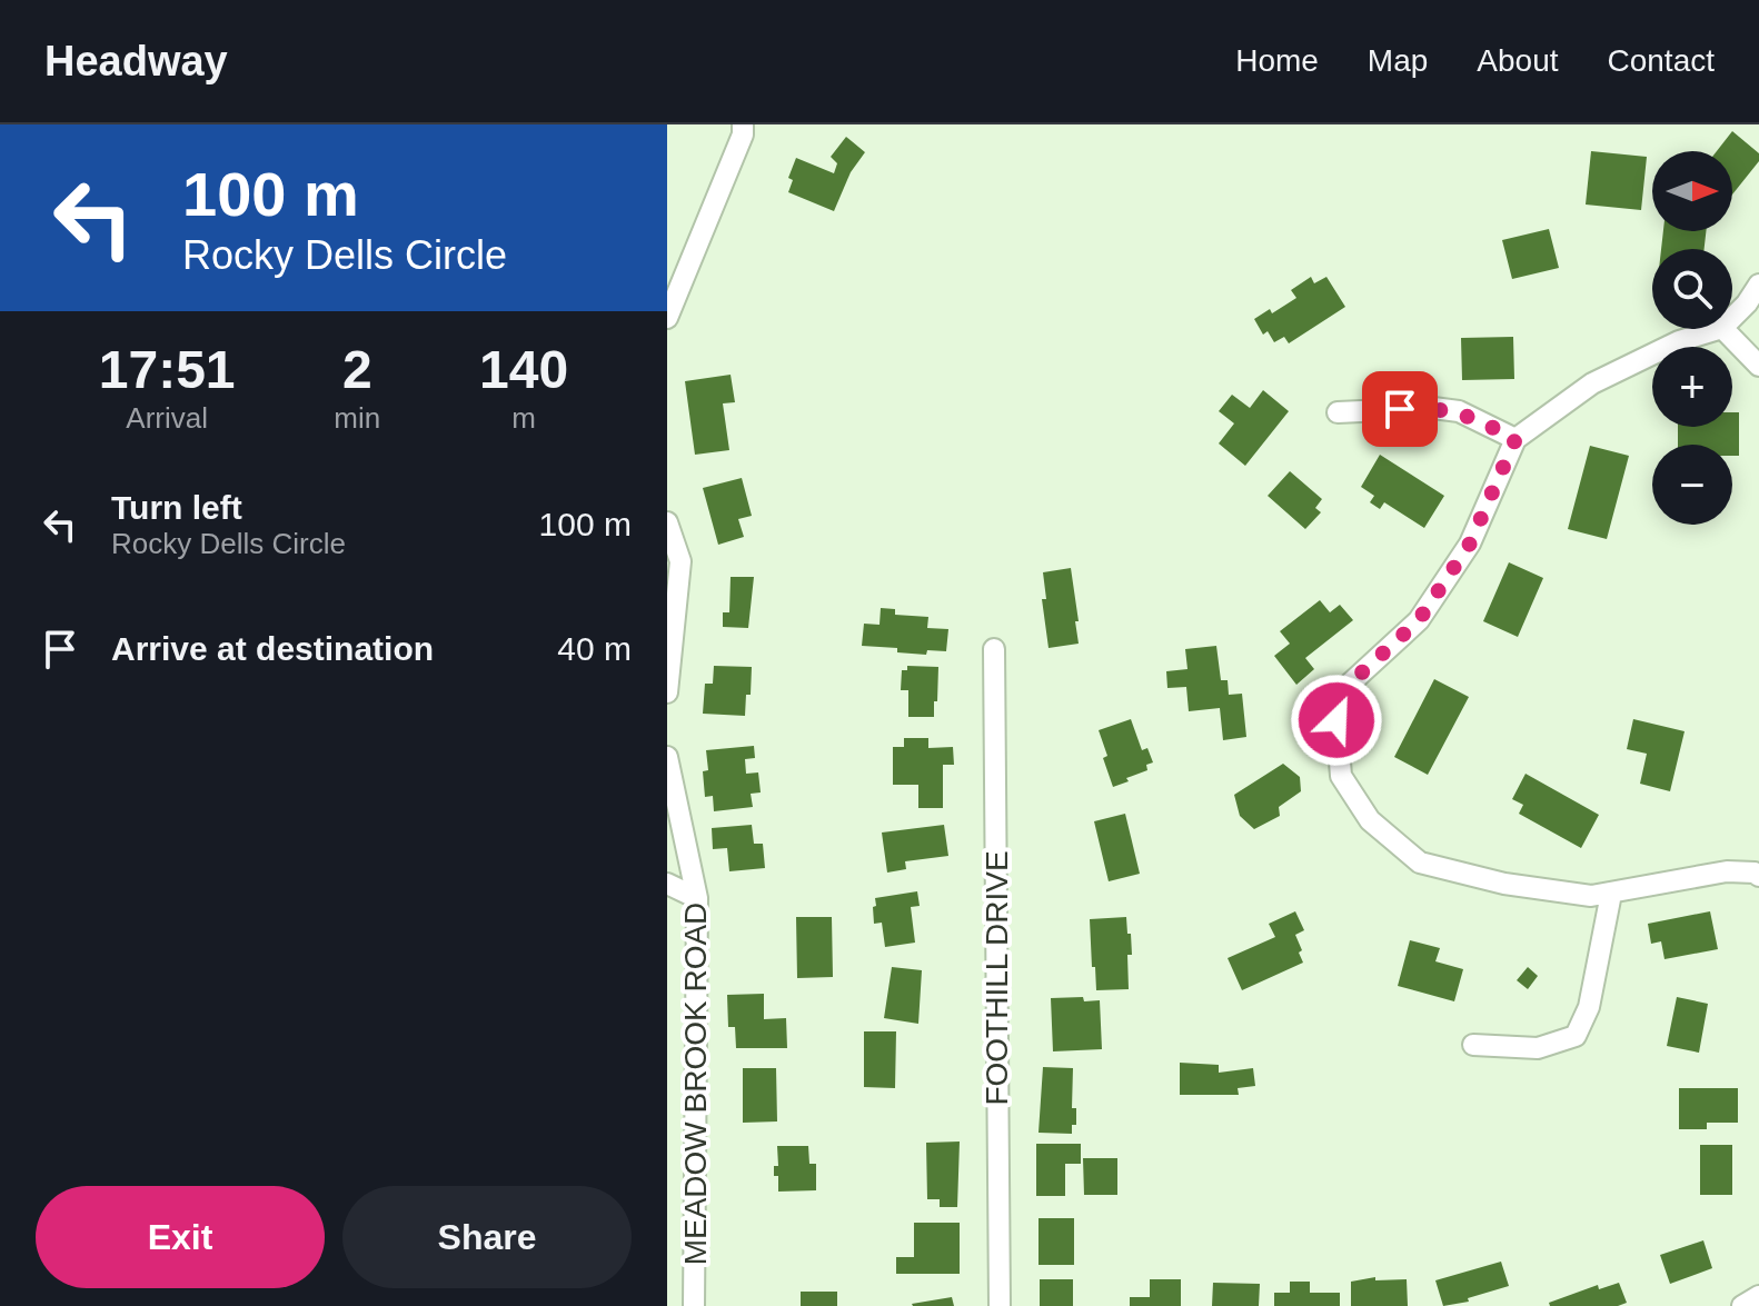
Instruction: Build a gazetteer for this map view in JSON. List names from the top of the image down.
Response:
{
  "streets": {
    "street": ["FOOTHILL DRIVE", "MEADOW BROOK ROAD"]
  },
  "north": "right",
  "page": {
    "header": "Headway",
    "nav": [
      "Home",
      "Map",
      "About",
      "Contact"
    ],
    "turn": ["100 m", "Rocky Dells Circle"],
    "map_buttons": ["+", "−"],
    "eta": [
      "17:51",
      "Arrival",
      "2",
      "min",
      "140",
      "m"
    ],
    "list": [
      {
        "name": "Turn left",
        "note": "Rocky Dells Circle",
        "value": "100 m"
      },
      {
        "name": "Arrive at destination",
        "value": "40 m"
      }
    ],
    "buttons": ["Exit", "Share"]
  }
}
